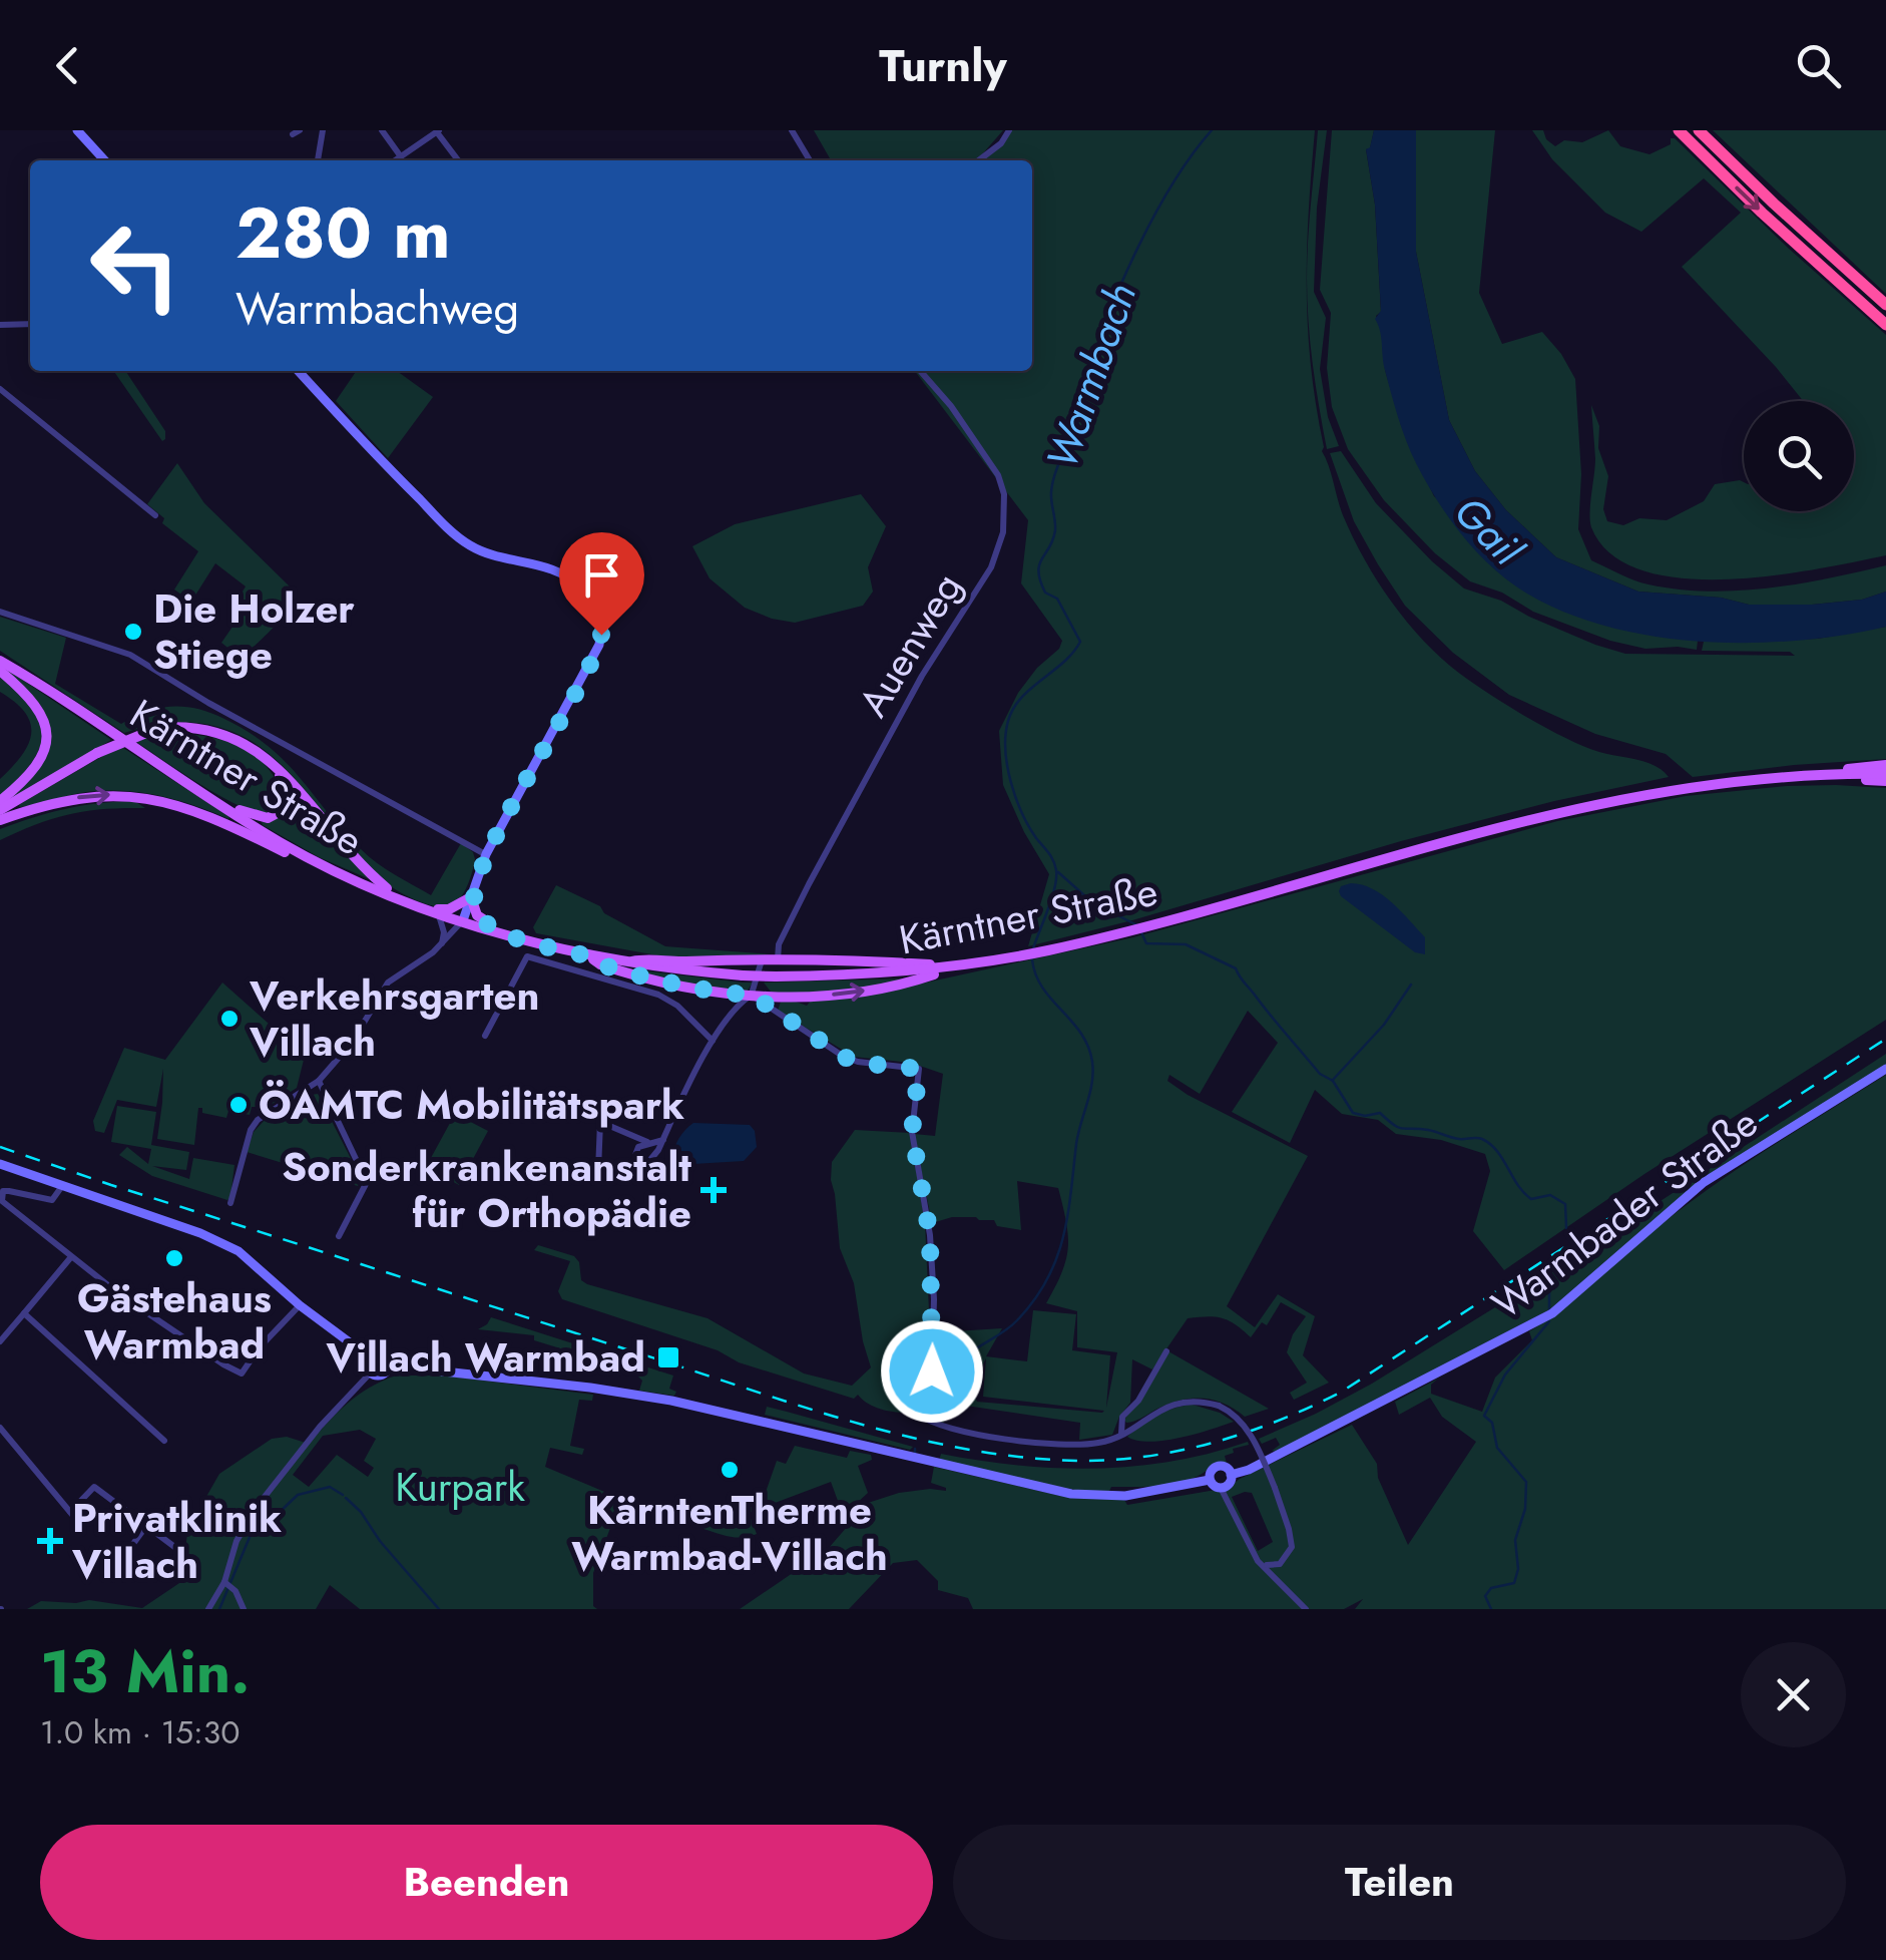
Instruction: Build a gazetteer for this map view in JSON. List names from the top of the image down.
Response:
{
  "streets": {
    "main road": ["Kärntner Straße"],
    "street": ["Auenweg", "Warmbader Straße"]
  },
  "water": ["Warmbach", "Gail"],
  "parks": ["Kurpark"],
  "places": {
    "other": [
      "Die Holzer Stiege",
      "Verkehrsgarten Villach",
      "ÖAMTC Mobilitätspark",
      "Gästehaus Warmbad",
      "KärntenTherme Warmbad-Villach"
    ],
    "health": ["Sonderkrankenanstalt für Orthopädie", "Privatklinik Villach"],
    "transit": ["Villach Warmbad"]
  },
  "page": {
    "header": "Turnly",
    "turn": ["280 m", "Warmbachweg"],
    "heading": ["13 Min.", "1.0 km · 15:30"],
    "buttons": ["Beenden", "Teilen"]
  }
}
